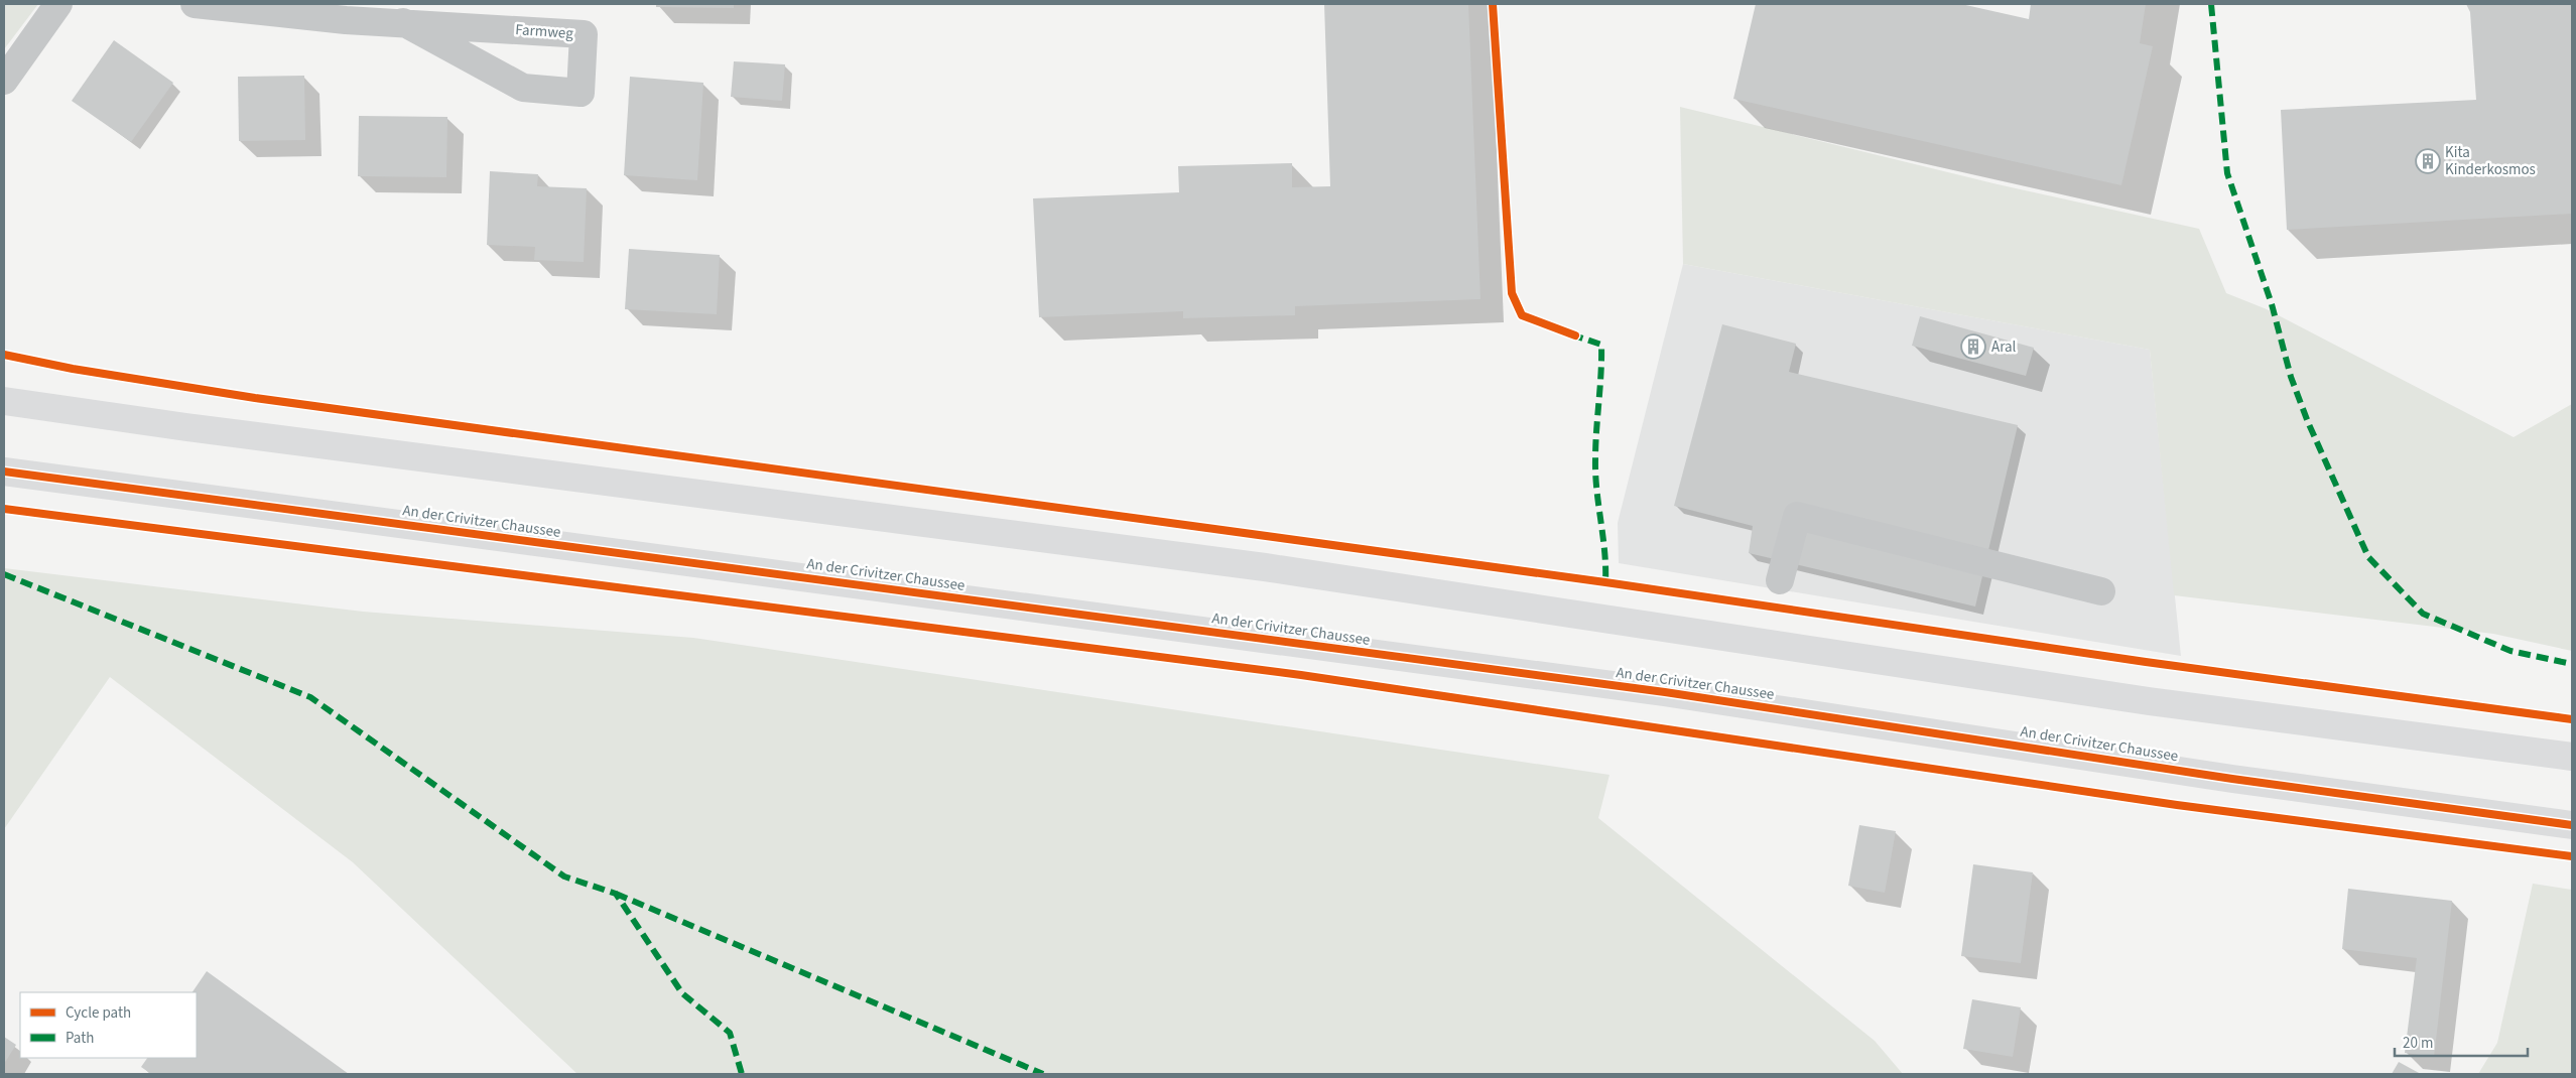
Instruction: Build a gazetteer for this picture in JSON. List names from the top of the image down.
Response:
{
  "streets": {
    "main road": ["An der Crivitzer Chaussee"],
    "street": ["Farmweg"]
  },
  "places": {
    "building": ["Kita Kinderkosmos", "Aral"]
  },
  "legend": ["Cycle path", "Path"],
  "scale_bar": "20 m"
}
